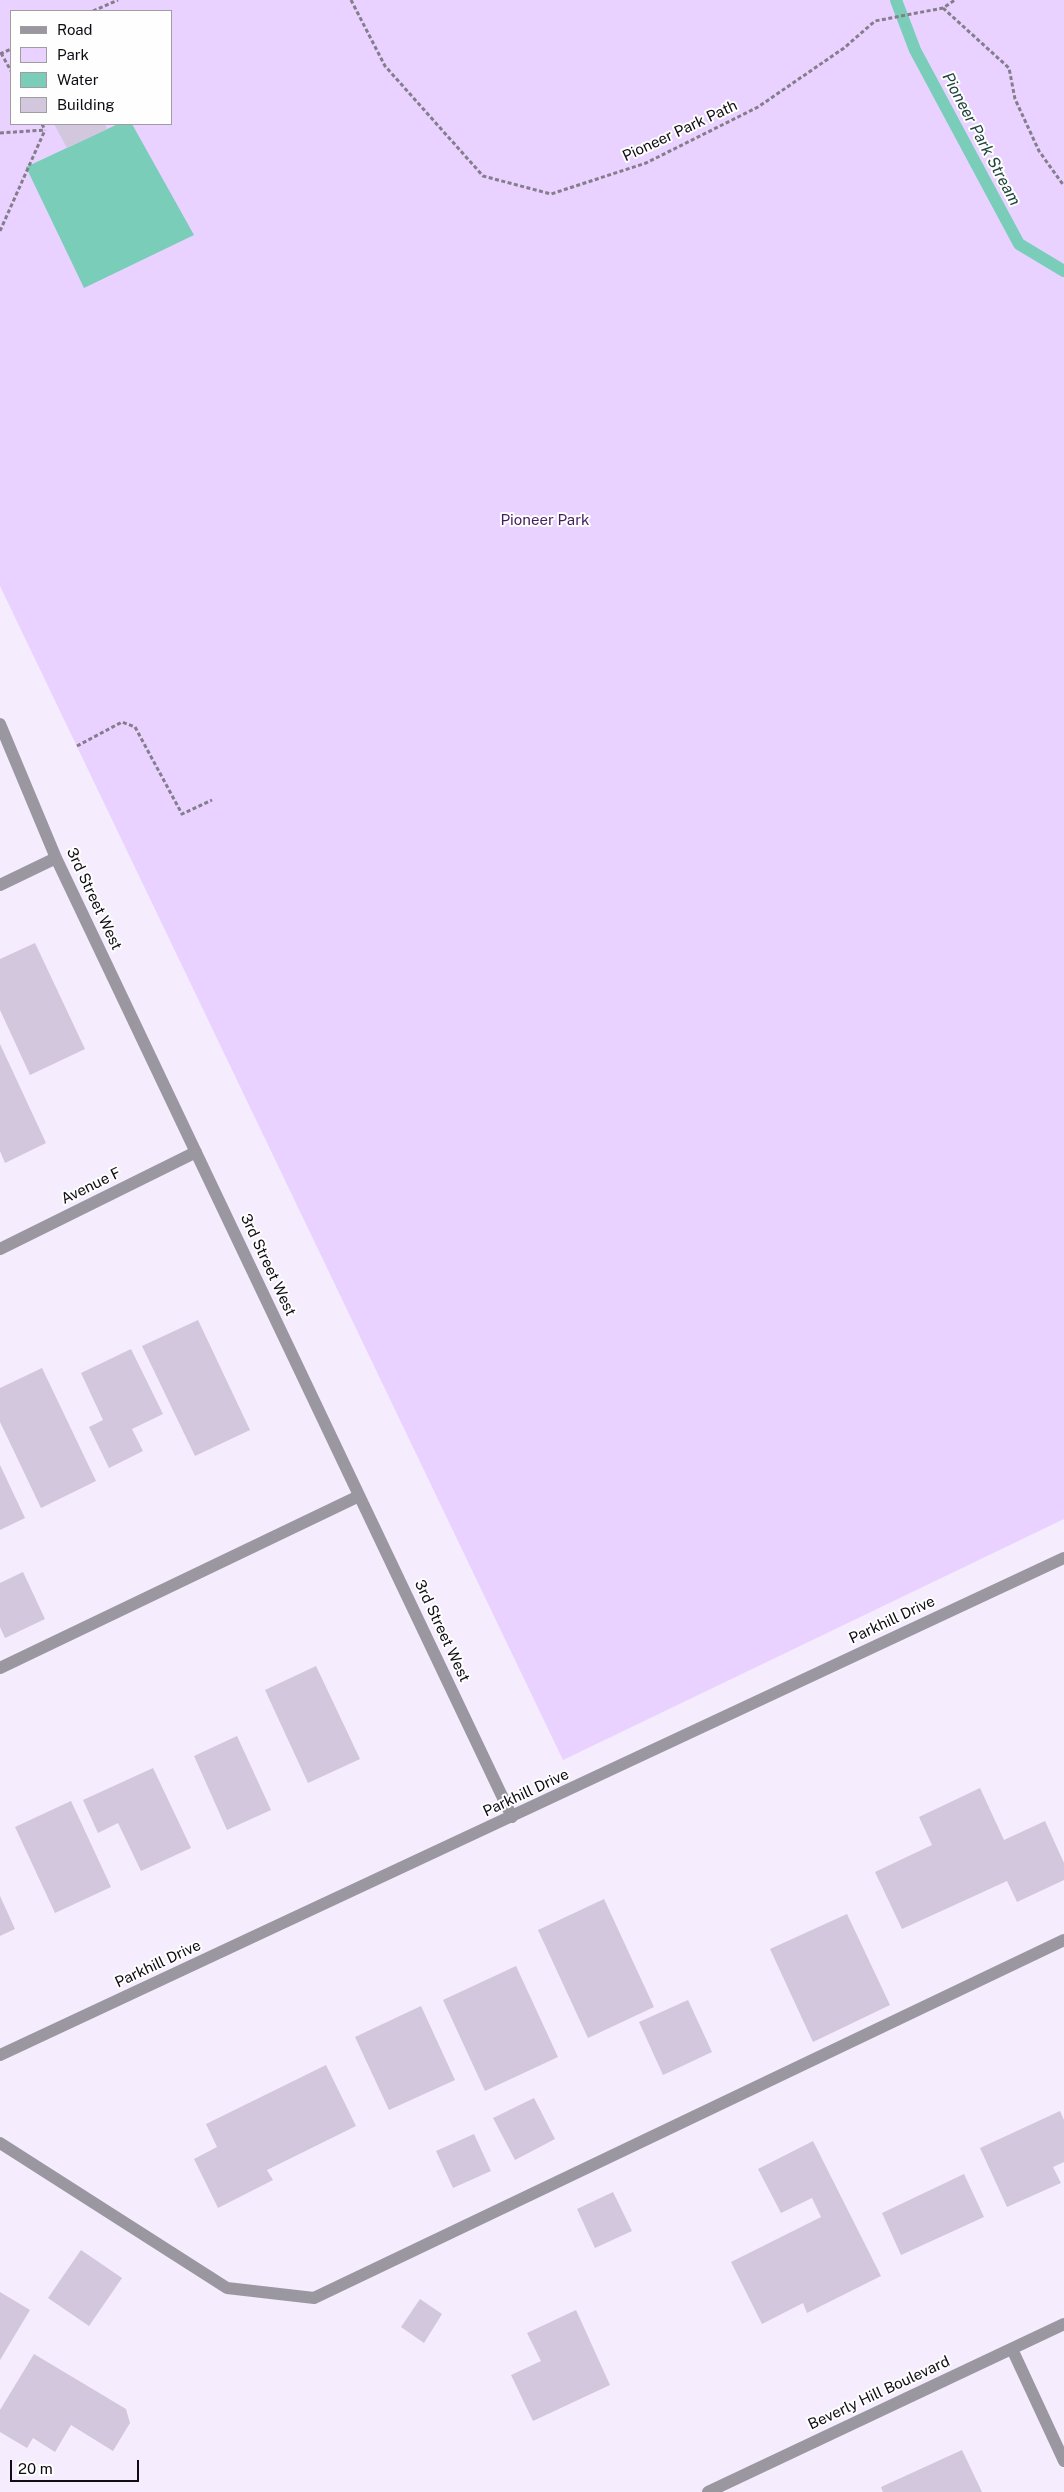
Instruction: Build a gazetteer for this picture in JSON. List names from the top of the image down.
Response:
{
  "streets": {
    "street": [
      "3rd Street West",
      "Avenue F",
      "Parkhill Drive",
      "Beverly Hill Boulevard"
    ],
    "path": ["Pioneer Park Path"]
  },
  "crossings": [
    ["3rd Street West", "Avenue F"],
    ["3rd Street West", "Parkhill Drive"]
  ],
  "water": ["Pioneer Park Stream"],
  "parks": ["Pioneer Park"],
  "legend": [
    "Road",
    "Park",
    "Water",
    "Building"
  ],
  "scale_bar": "20 m"
}
